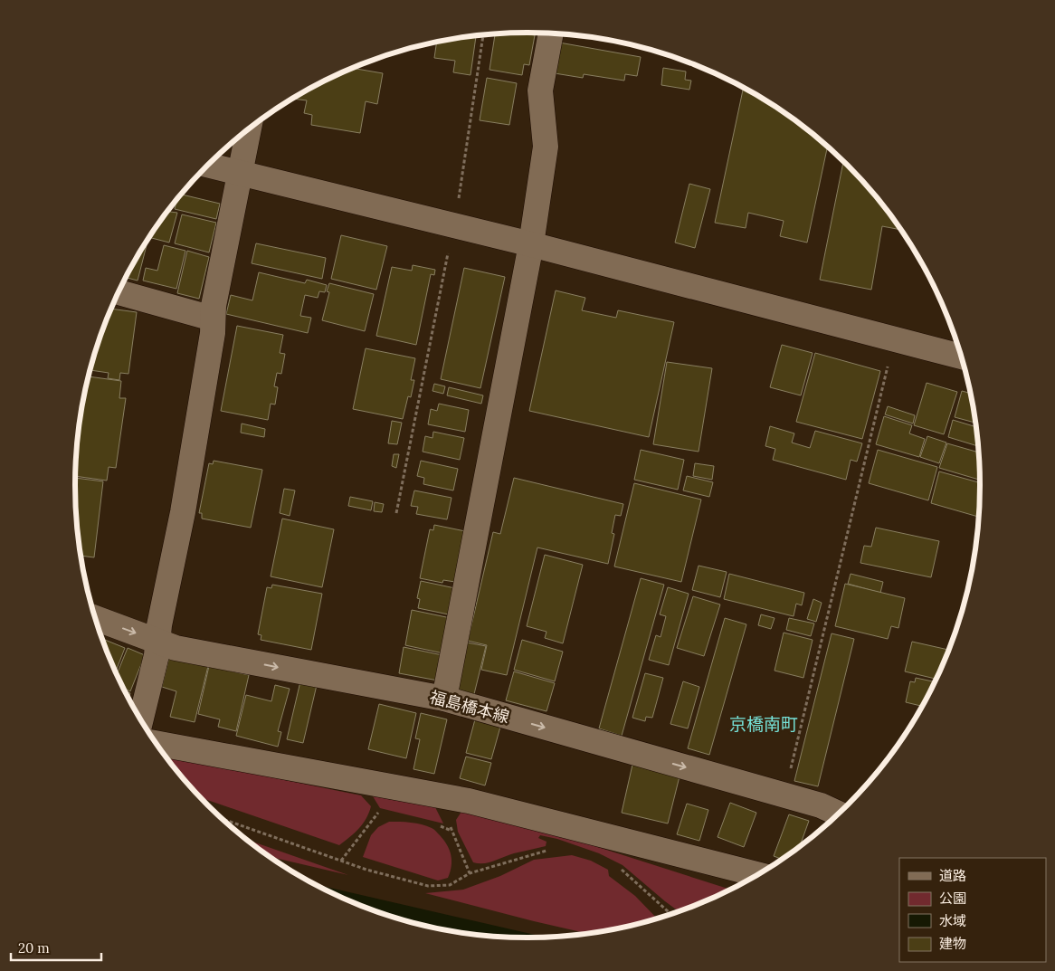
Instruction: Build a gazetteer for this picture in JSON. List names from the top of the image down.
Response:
{
  "streets": {
    "street": ["福島橋本線"]
  },
  "districts": ["京橋南町"],
  "legend": [
    "道路",
    "公園",
    "水域",
    "建物"
  ],
  "scale_bar": "20 m"
}
